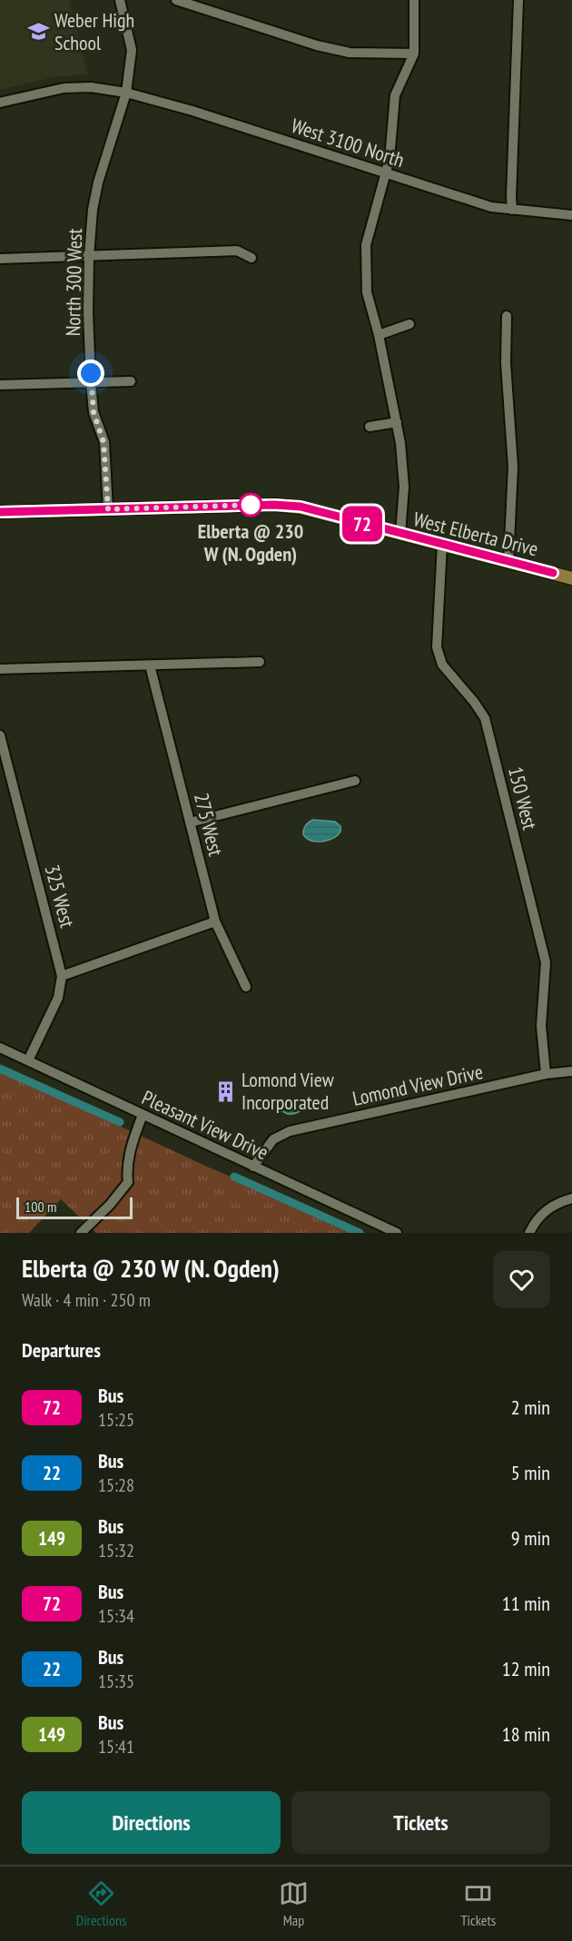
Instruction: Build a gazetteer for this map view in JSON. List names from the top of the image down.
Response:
{
  "streets": {
    "main road": ["West Elberta Drive"],
    "street": [
      "West 3100 North",
      "North 300 West",
      "150 West",
      "275 West",
      "325 West",
      "Lomond View Drive",
      "Pleasant View Drive"
    ]
  },
  "crossings": [
    ["West 3100 North", "North 300 West"],
    ["North 300 West", "West Elberta Drive"],
    ["West Elberta Drive", "150 West"],
    ["150 West", "Lomond View Drive"],
    ["325 West", "Pleasant View Drive"],
    ["Lomond View Drive", "Pleasant View Drive"]
  ],
  "places": {
    "school or university": ["Weber High School"],
    "other": ["Elberta @ 230 W (N. Ogden)"],
    "building": ["Lomond View Incorporated"]
  },
  "lines": ["bus line 72"],
  "scale_bar": "100 m",
  "page": {
    "on_map": "72",
    "scale": "100 m",
    "heading": [
      ["Elberta @ 230 W (N. Ogden)", "Walk · 4 min · 250 m"],
      "Departures"
    ],
    "list": [
      {
        "mark": "72",
        "name": "Bus",
        "note": "15:25",
        "value": "2 min"
      },
      {
        "mark": "22",
        "name": "Bus",
        "note": "15:28",
        "value": "5 min"
      },
      {
        "mark": "149",
        "name": "Bus",
        "note": "15:32",
        "value": "9 min"
      },
      {
        "mark": "72",
        "name": "Bus",
        "note": "15:34",
        "value": "11 min"
      },
      {
        "mark": "22",
        "name": "Bus",
        "note": "15:35",
        "value": "12 min"
      },
      {
        "mark": "149",
        "name": "Bus",
        "note": "15:41",
        "value": "18 min"
      }
    ],
    "buttons": ["Directions", "Tickets"],
    "tabs": ["Directions", "Map", "Tickets"]
  }
}
